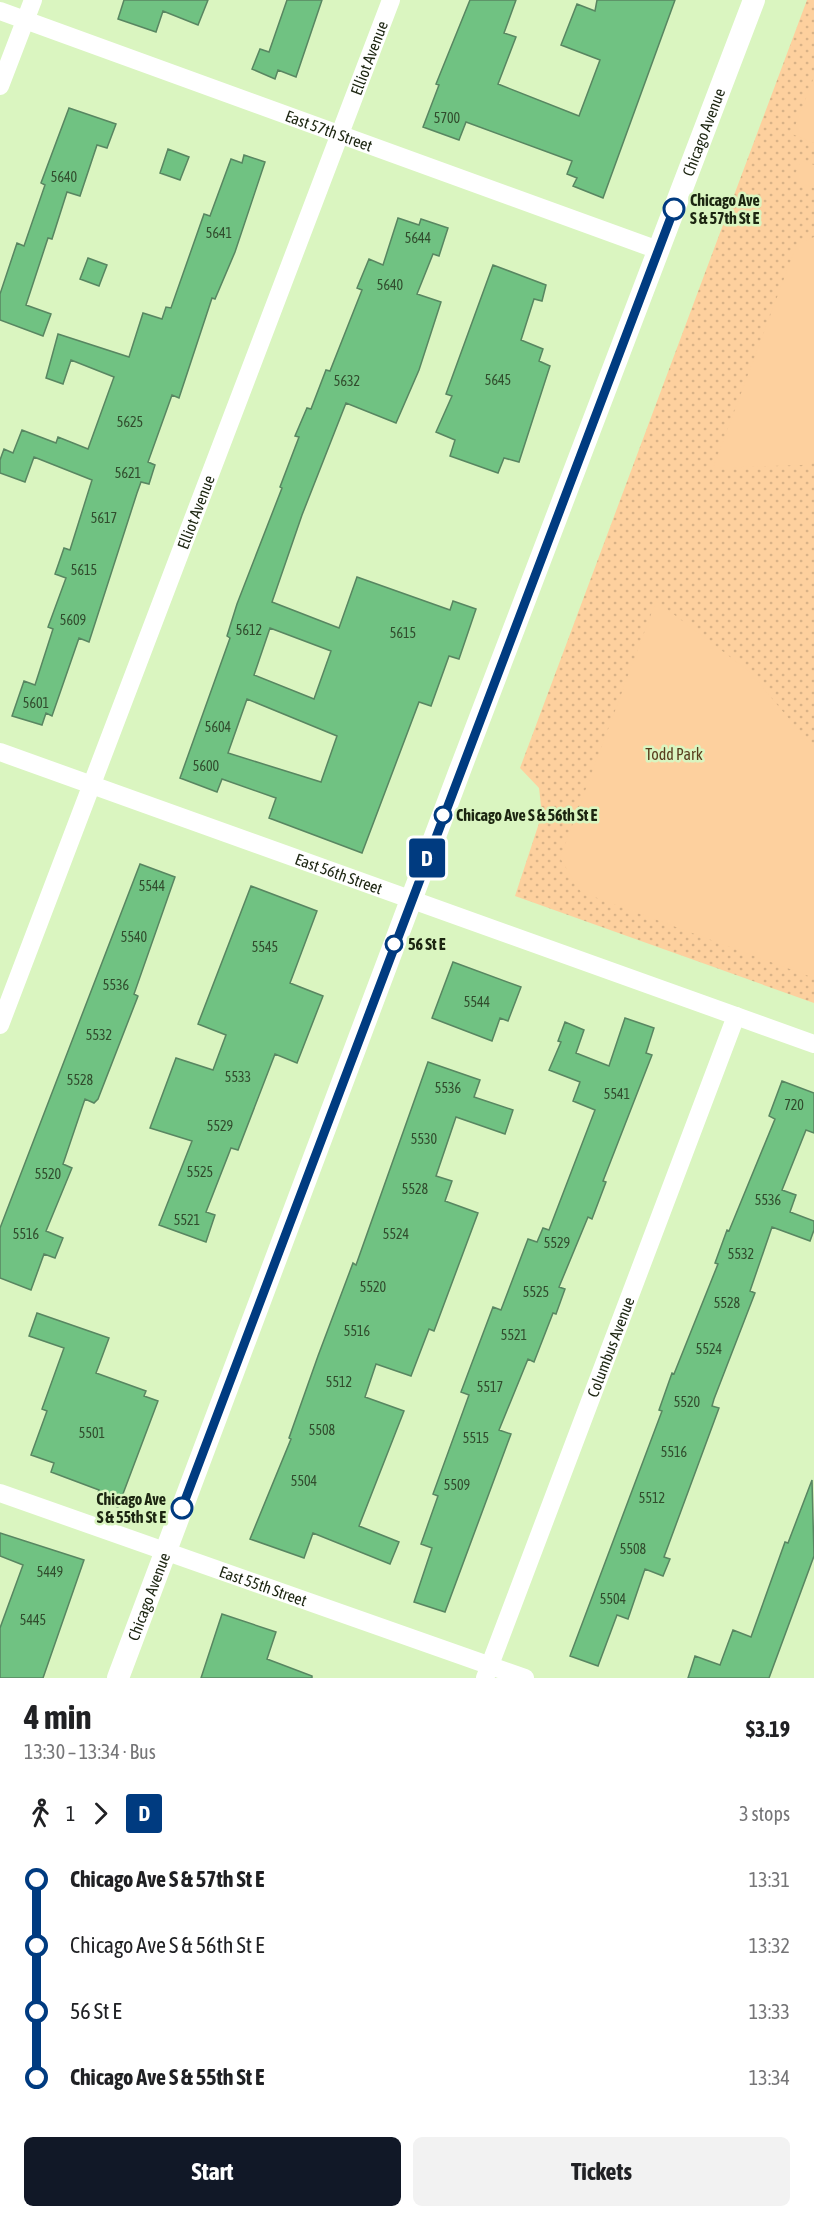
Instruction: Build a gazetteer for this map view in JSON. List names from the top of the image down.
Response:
{
  "streets": {
    "street": [
      "Elliot Avenue",
      "East 57th Street",
      "Chicago Avenue",
      "East 56th Street",
      "Columbus Avenue",
      "East 55th Street"
    ]
  },
  "crossings": [
    ["Elliot Avenue", "East 57th Street"],
    ["Elliot Avenue", "East 56th Street"],
    ["East 57th Street", "Chicago Avenue"],
    ["Chicago Avenue", "East 56th Street"],
    ["Chicago Avenue", "East 55th Street"],
    ["East 56th Street", "Columbus Avenue"],
    ["Columbus Avenue", "East 55th Street"]
  ],
  "parks": ["Todd Park"],
  "places": [
    "Chicago Ave S & 57th St E",
    "Chicago Ave S & 56th St E",
    "56 St E",
    "Chicago Ave S & 55th St E"
  ],
  "lines": ["bus line D"],
  "house_numbers": [
    "5700",
    "5640",
    "5641",
    "5644",
    "5640",
    "5645",
    "5632",
    "5625",
    "5621",
    "5617",
    "5615",
    "5609",
    "5612",
    "5615",
    "5601",
    "5604",
    "5600",
    "5544",
    "5540",
    "5545",
    "5536",
    "5544",
    "5532",
    "5533",
    "5528",
    "5536",
    "5541",
    "720",
    "5529",
    "5530",
    "5525",
    "5520",
    "5528",
    "5536",
    "5521",
    "5516",
    "5524",
    "5529",
    "5532",
    "5520",
    "5525",
    "5528",
    "5516",
    "5521",
    "5524",
    "5512",
    "5517",
    "5520",
    "5508",
    "5501",
    "5515",
    "5516",
    "5504",
    "5509",
    "5512",
    "5508",
    "5449",
    "5504",
    "5445"
  ],
  "page": {
    "on_map": "D",
    "heading": ["4 min", "13:30 – 13:34 · Bus", "$3.19"],
    "legs": ["1", "D", "3 stops"],
    "list": [
      {
        "name": "Chicago Ave S & 57th St E",
        "value": "13:31"
      },
      {
        "name": "Chicago Ave S & 56th St E",
        "value": "13:32"
      },
      {
        "name": "56 St E",
        "value": "13:33"
      },
      {
        "name": "Chicago Ave S & 55th St E",
        "value": "13:34"
      }
    ],
    "buttons": ["Start", "Tickets"]
  }
}
